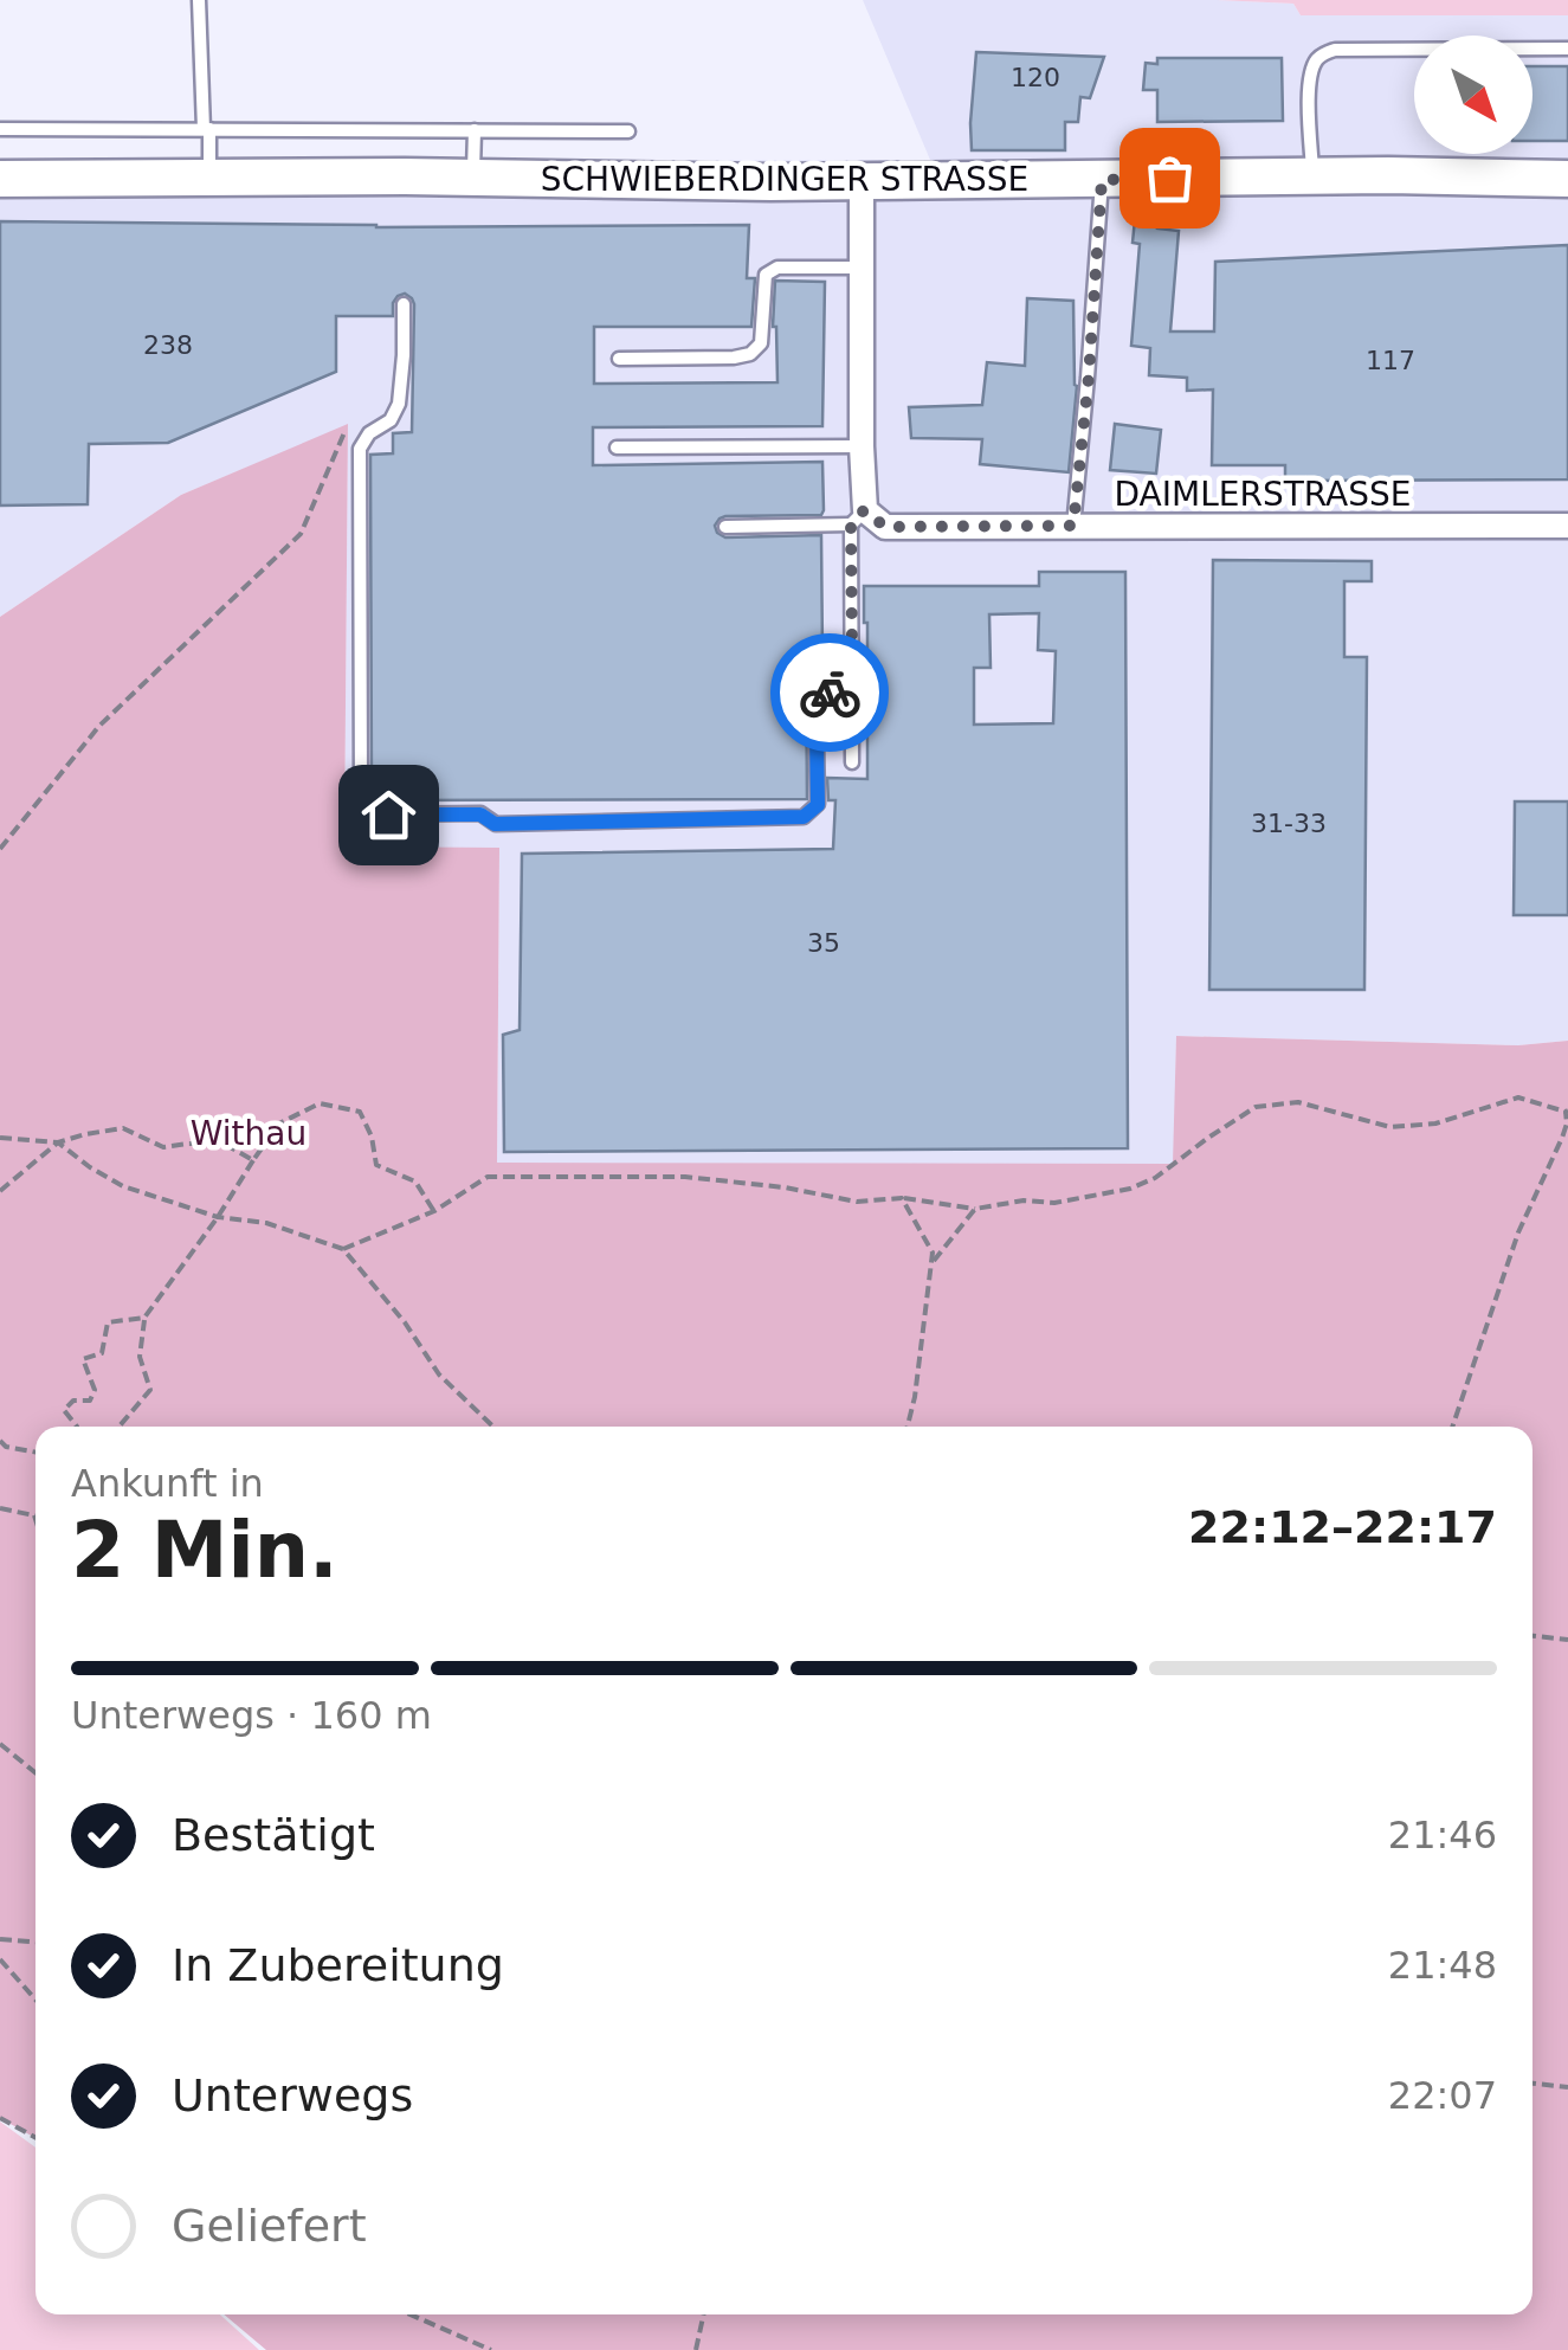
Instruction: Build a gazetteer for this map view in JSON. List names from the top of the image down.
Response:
{
  "streets": {
    "street": ["SCHWIEBERDINGER STRASSE", "DAIMLERSTRASSE"]
  },
  "parks": ["Withau"],
  "house_numbers": [
    "120",
    "238",
    "117",
    "31-33",
    "35"
  ],
  "north": "bottom right",
  "page": {
    "heading": ["2 Min.", "Ankunft in", "22:12–22:17"],
    "bar": "Unterwegs · 160 m",
    "list": [
      ["Bestätigt", "21:46"],
      ["In Zubereitung", "21:48"],
      ["Unterwegs", "22:07"],
      "Geliefert"
    ]
  }
}
